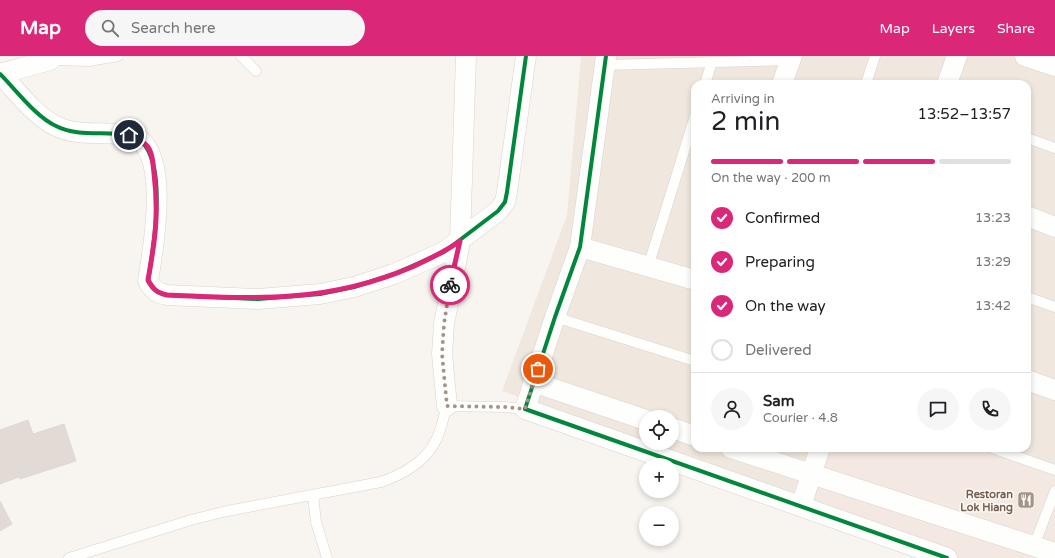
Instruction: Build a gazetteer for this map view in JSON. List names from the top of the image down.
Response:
{
  "places": {
    "restaurant": ["Restoran Lok Hiang"]
  },
  "page": {
    "header": "Map",
    "search": "Search here",
    "nav": ["Map", "Layers", "Share"],
    "heading": ["2 min", "Arriving in", "13:52–13:57"],
    "panel": ["Sam", "Courier · 4.8"],
    "bar": "On the way · 200 m",
    "list": [
      ["Confirmed", "13:23"],
      ["Preparing", "13:29"],
      ["On the way", "13:42"],
      "Delivered"
    ],
    "map_buttons": ["+", "−"]
  }
}
